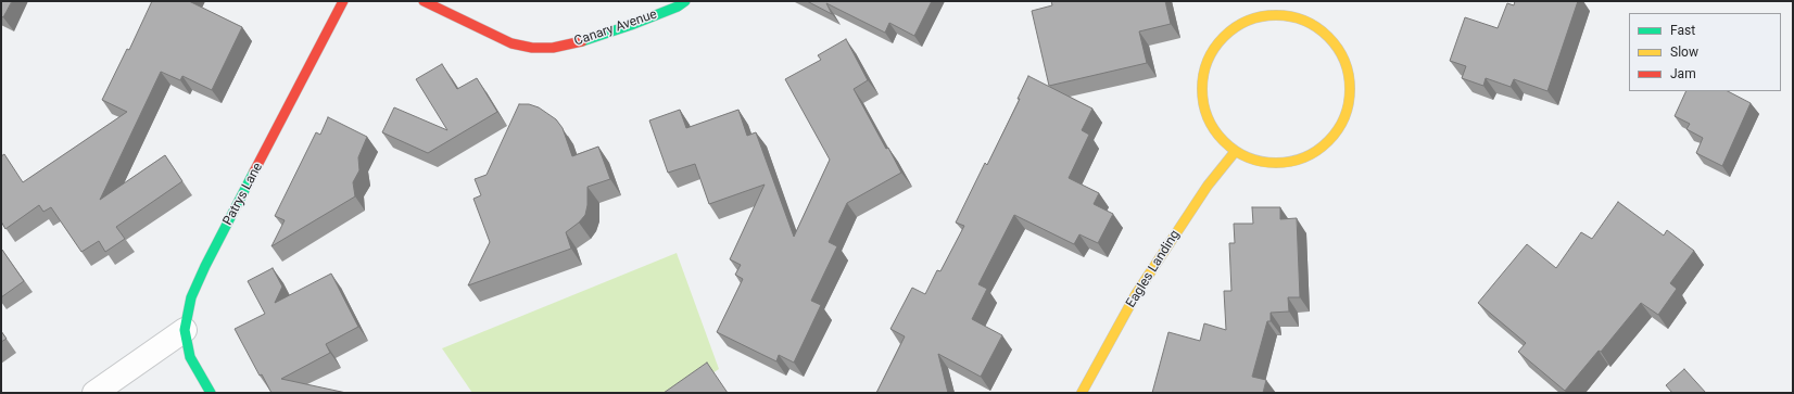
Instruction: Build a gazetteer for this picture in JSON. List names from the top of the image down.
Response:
{
  "streets": {
    "street": ["Canary Avenue", "Patrys Lane", "Eagles Landing"]
  },
  "legend": ["Fast", "Slow", "Jam"]
}
